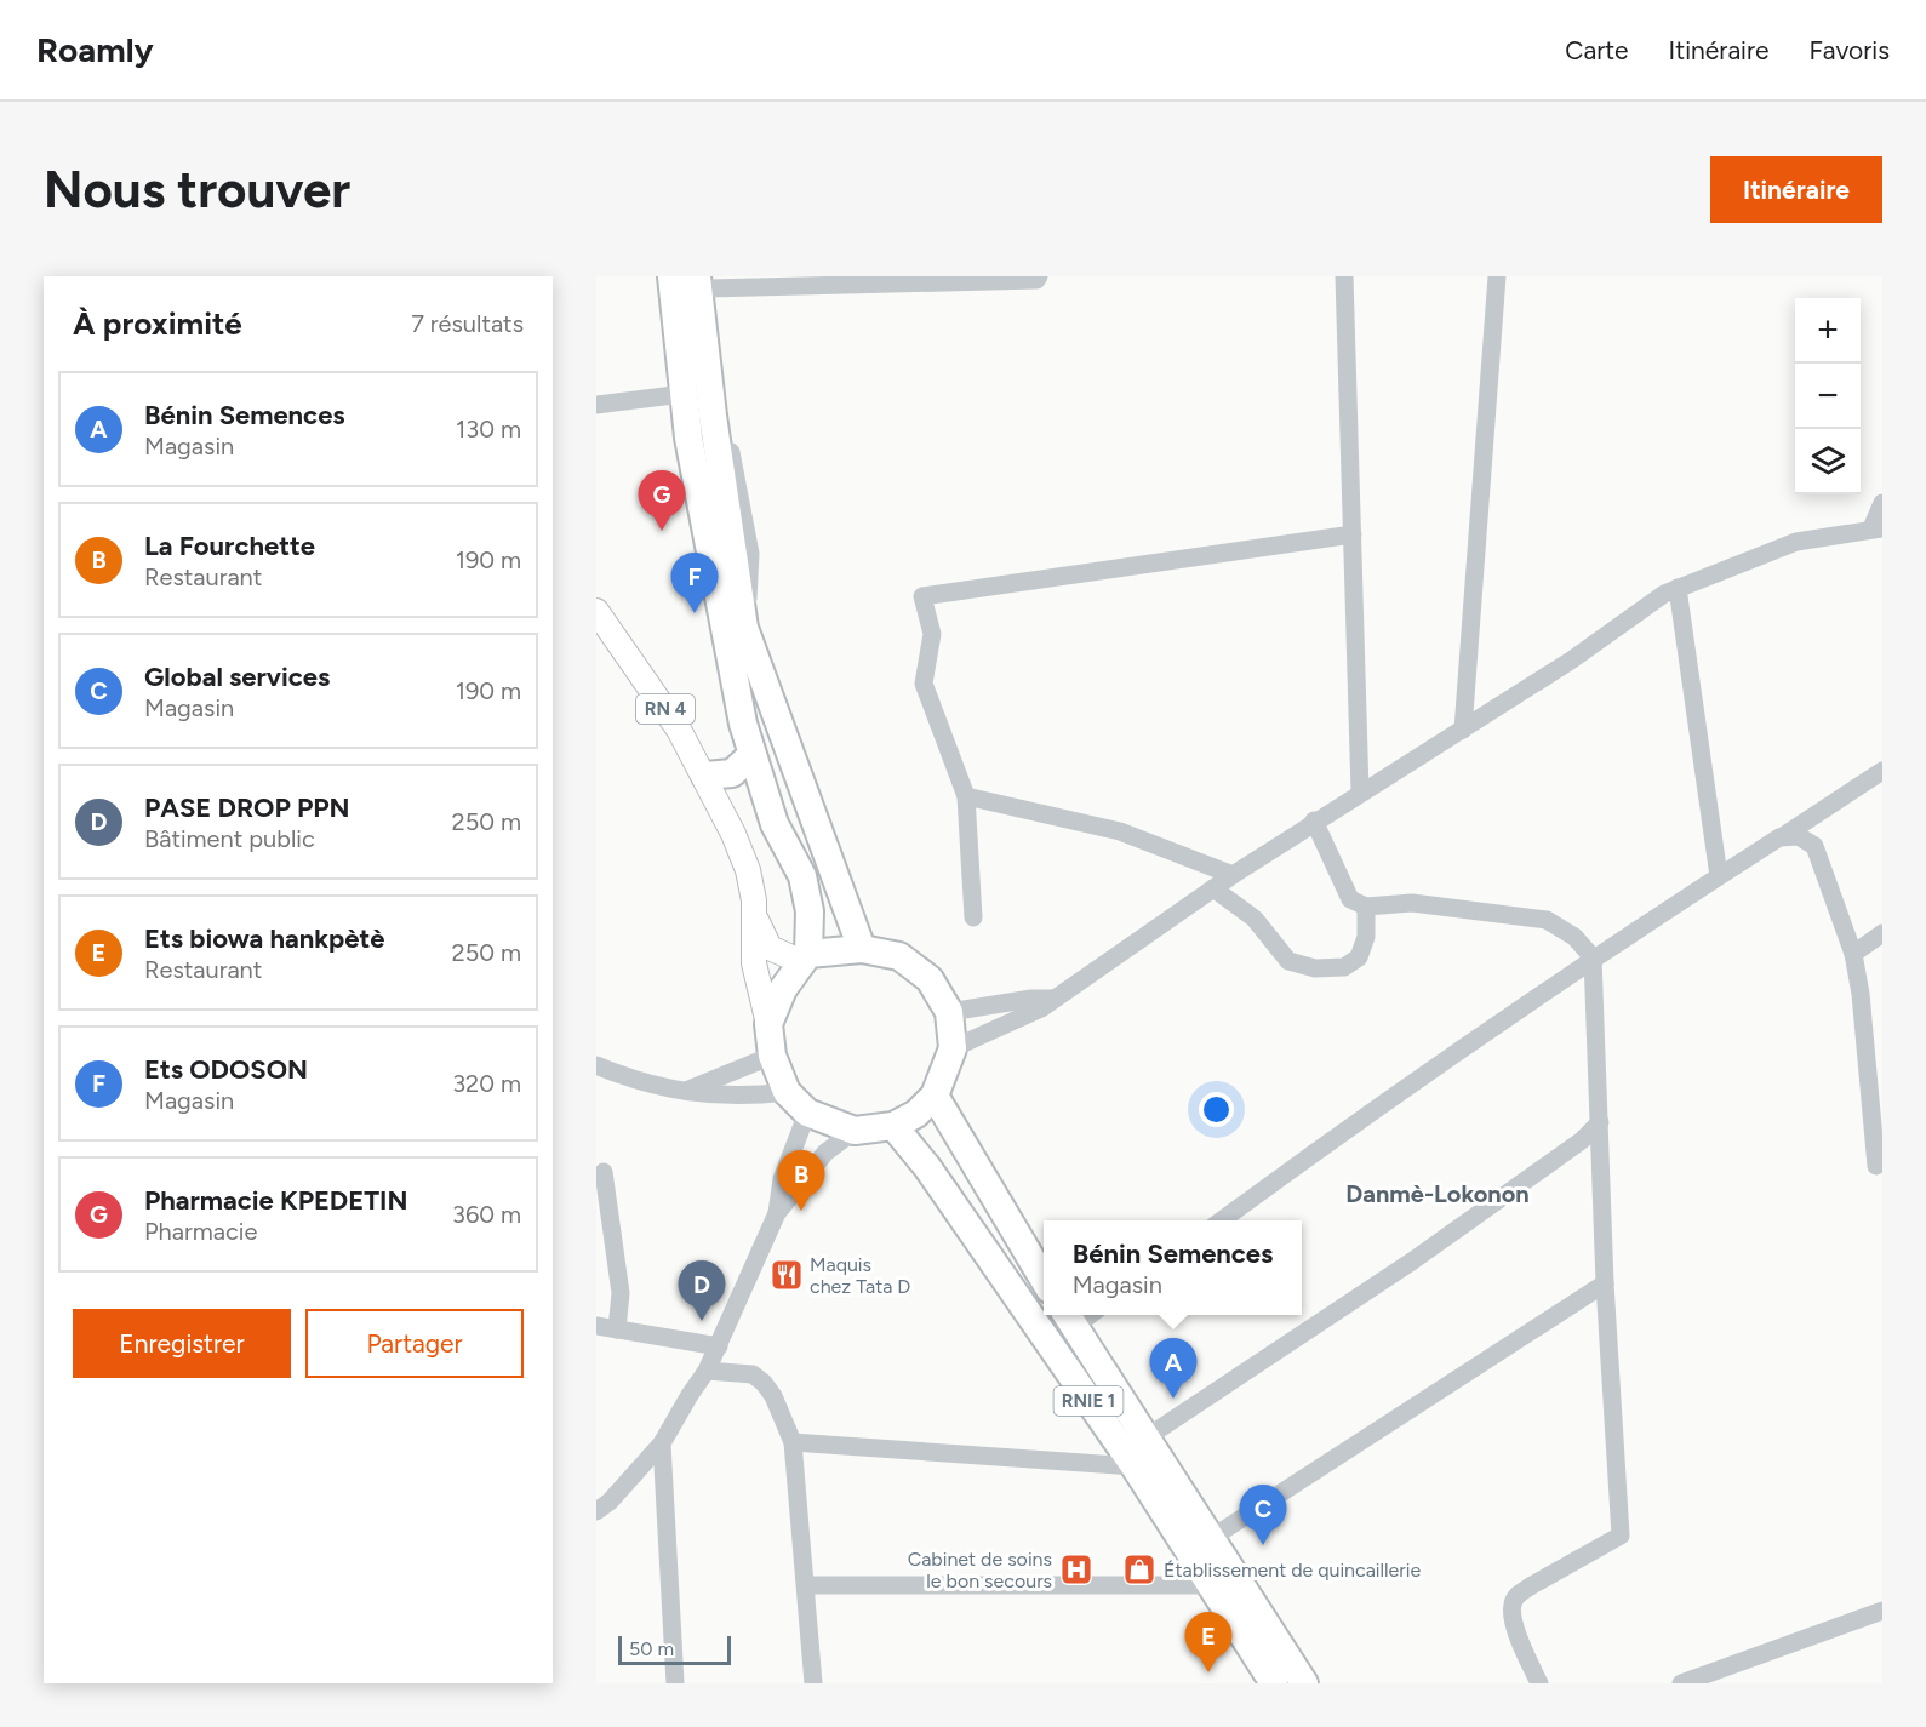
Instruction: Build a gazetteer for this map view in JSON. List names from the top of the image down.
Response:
{
  "streets": {
    "highway": ["RNIE 1"],
    "main road": ["RN 4"]
  },
  "crossings": [
    ["RN 4", "RNIE 1"]
  ],
  "districts": ["Danmè-Lokonon"],
  "places": {
    "restaurant": ["Maquis chez Tata D"],
    "hospital": ["Cabinet de soins le bon secours"],
    "shop": ["Établissement de quincaillerie"]
  },
  "scale_bar": "50 m",
  "page": {
    "header": "Roamly",
    "nav": ["Carte", "Itinéraire", "Favoris"],
    "buttons": [
      "Itinéraire",
      ["Enregistrer", "Partager"]
    ],
    "title": "Nous trouver",
    "heading": ["À proximité", "7 résultats"],
    "map_buttons": ["+", "−"],
    "list": [
      {
        "mark": "A",
        "name": "Bénin Semences",
        "note": "Magasin",
        "value": "130 m"
      },
      {
        "mark": "B",
        "name": "La Fourchette",
        "note": "Restaurant",
        "value": "190 m"
      },
      {
        "mark": "C",
        "name": "Global services",
        "note": "Magasin",
        "value": "190 m"
      },
      {
        "mark": "D",
        "name": "PASE DROP PPN",
        "note": "Bâtiment public",
        "value": "250 m"
      },
      {
        "mark": "E",
        "name": "Ets biowa hankpètè",
        "note": "Restaurant",
        "value": "250 m"
      },
      {
        "mark": "F",
        "name": "Ets ODOSON",
        "note": "Magasin",
        "value": "320 m"
      },
      {
        "mark": "G",
        "name": "Pharmacie KPEDETIN",
        "note": "Pharmacie",
        "value": "360 m"
      }
    ],
    "pins": [
      "G",
      "F",
      "B",
      "D",
      "A",
      "C",
      "E"
    ],
    "popup": ["Bénin Semences", "Magasin"],
    "scale": "50 m"
  }
}
